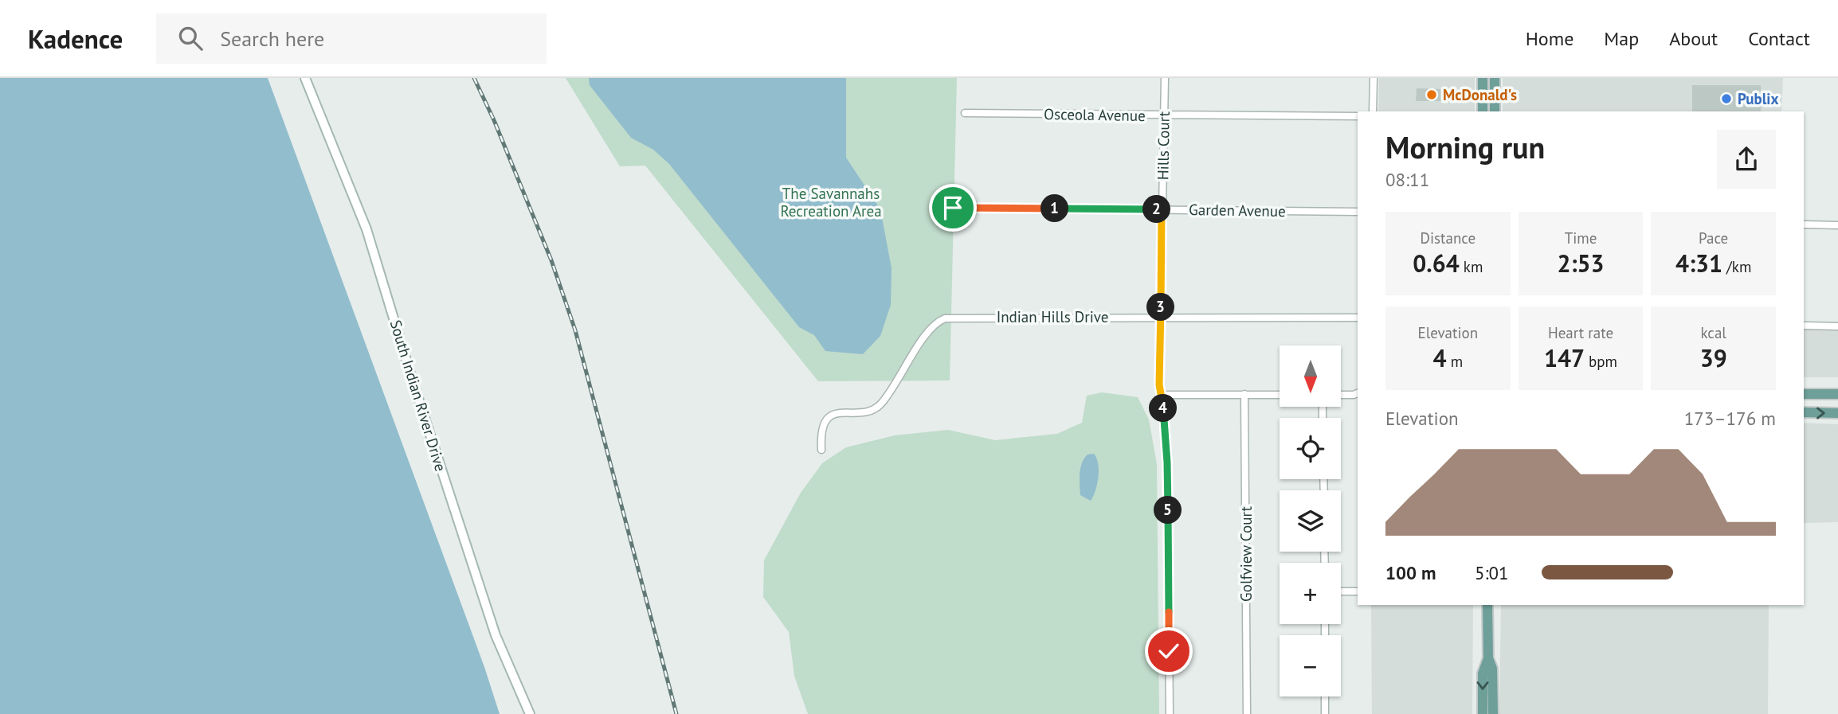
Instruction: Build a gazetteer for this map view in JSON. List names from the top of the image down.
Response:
{
  "streets": {
    "main road": ["South Indian River Drive"],
    "street": [
      "Osceola Avenue",
      "Hills Court",
      "Garden Avenue",
      "Indian Hills Drive",
      "Golfview Court"
    ]
  },
  "crossings": [
    ["Osceola Avenue", "Hills Court"],
    ["Hills Court", "Garden Avenue"],
    ["Hills Court", "Indian Hills Drive"]
  ],
  "parks": ["The Savannahs Recreation Area"],
  "places": ["McDonald's", "Publix"],
  "north": "bottom",
  "page": {
    "header": "Kadence",
    "search": "Search here",
    "nav": [
      "Home",
      "Map",
      "About",
      "Contact"
    ],
    "heading": ["Morning run", "08:11"],
    "pins": [
      "1",
      "2",
      "3",
      "4",
      "5"
    ],
    "stats": [
      ["Distance", "0.64 km"],
      ["Time", "2:53"],
      ["Pace", "4:31 /km"],
      ["Elevation", "4 m"],
      ["Heart rate", "147 bpm"],
      ["kcal", "39"]
    ],
    "map_buttons": ["+", "−"],
    "chart": ["Elevation", "173–176 m"],
    "list": [
      {
        "name": "100 m",
        "note": "5:01"
      }
    ]
  }
}
